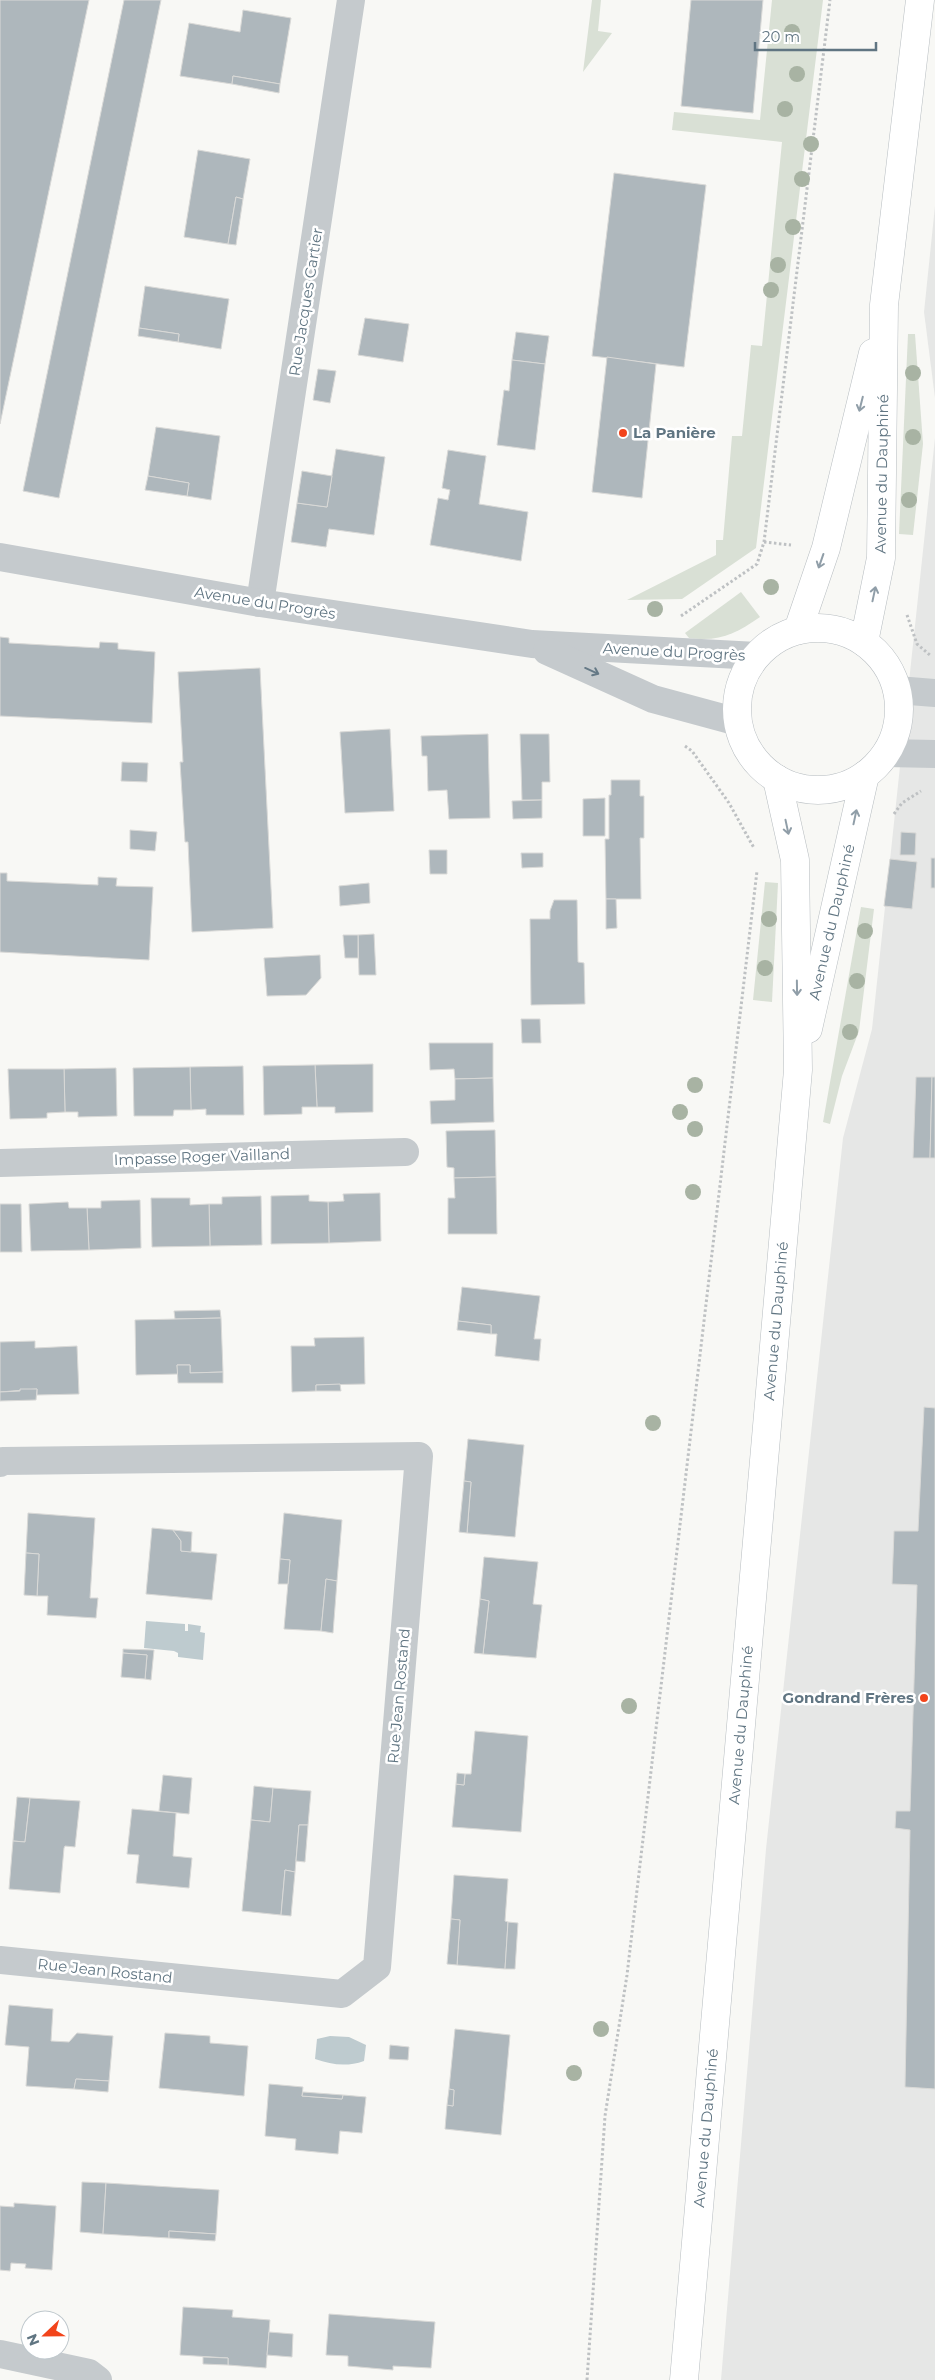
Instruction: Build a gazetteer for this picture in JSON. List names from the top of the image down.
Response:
{
  "streets": {
    "main road": ["Avenue du Dauphiné"],
    "street": [
      "Rue Jacques Cartier",
      "Avenue du Progrès",
      "Impasse Roger Vailland",
      "Rue Jean Rostand"
    ]
  },
  "crossings": [
    ["Rue Jacques Cartier", "Avenue du Progrès"],
    ["Avenue du Dauphiné", "Avenue du Progrès"]
  ],
  "places": ["La Panière", "Gondrand Frères"],
  "scale_bar": "20 m",
  "north": "left"
}
